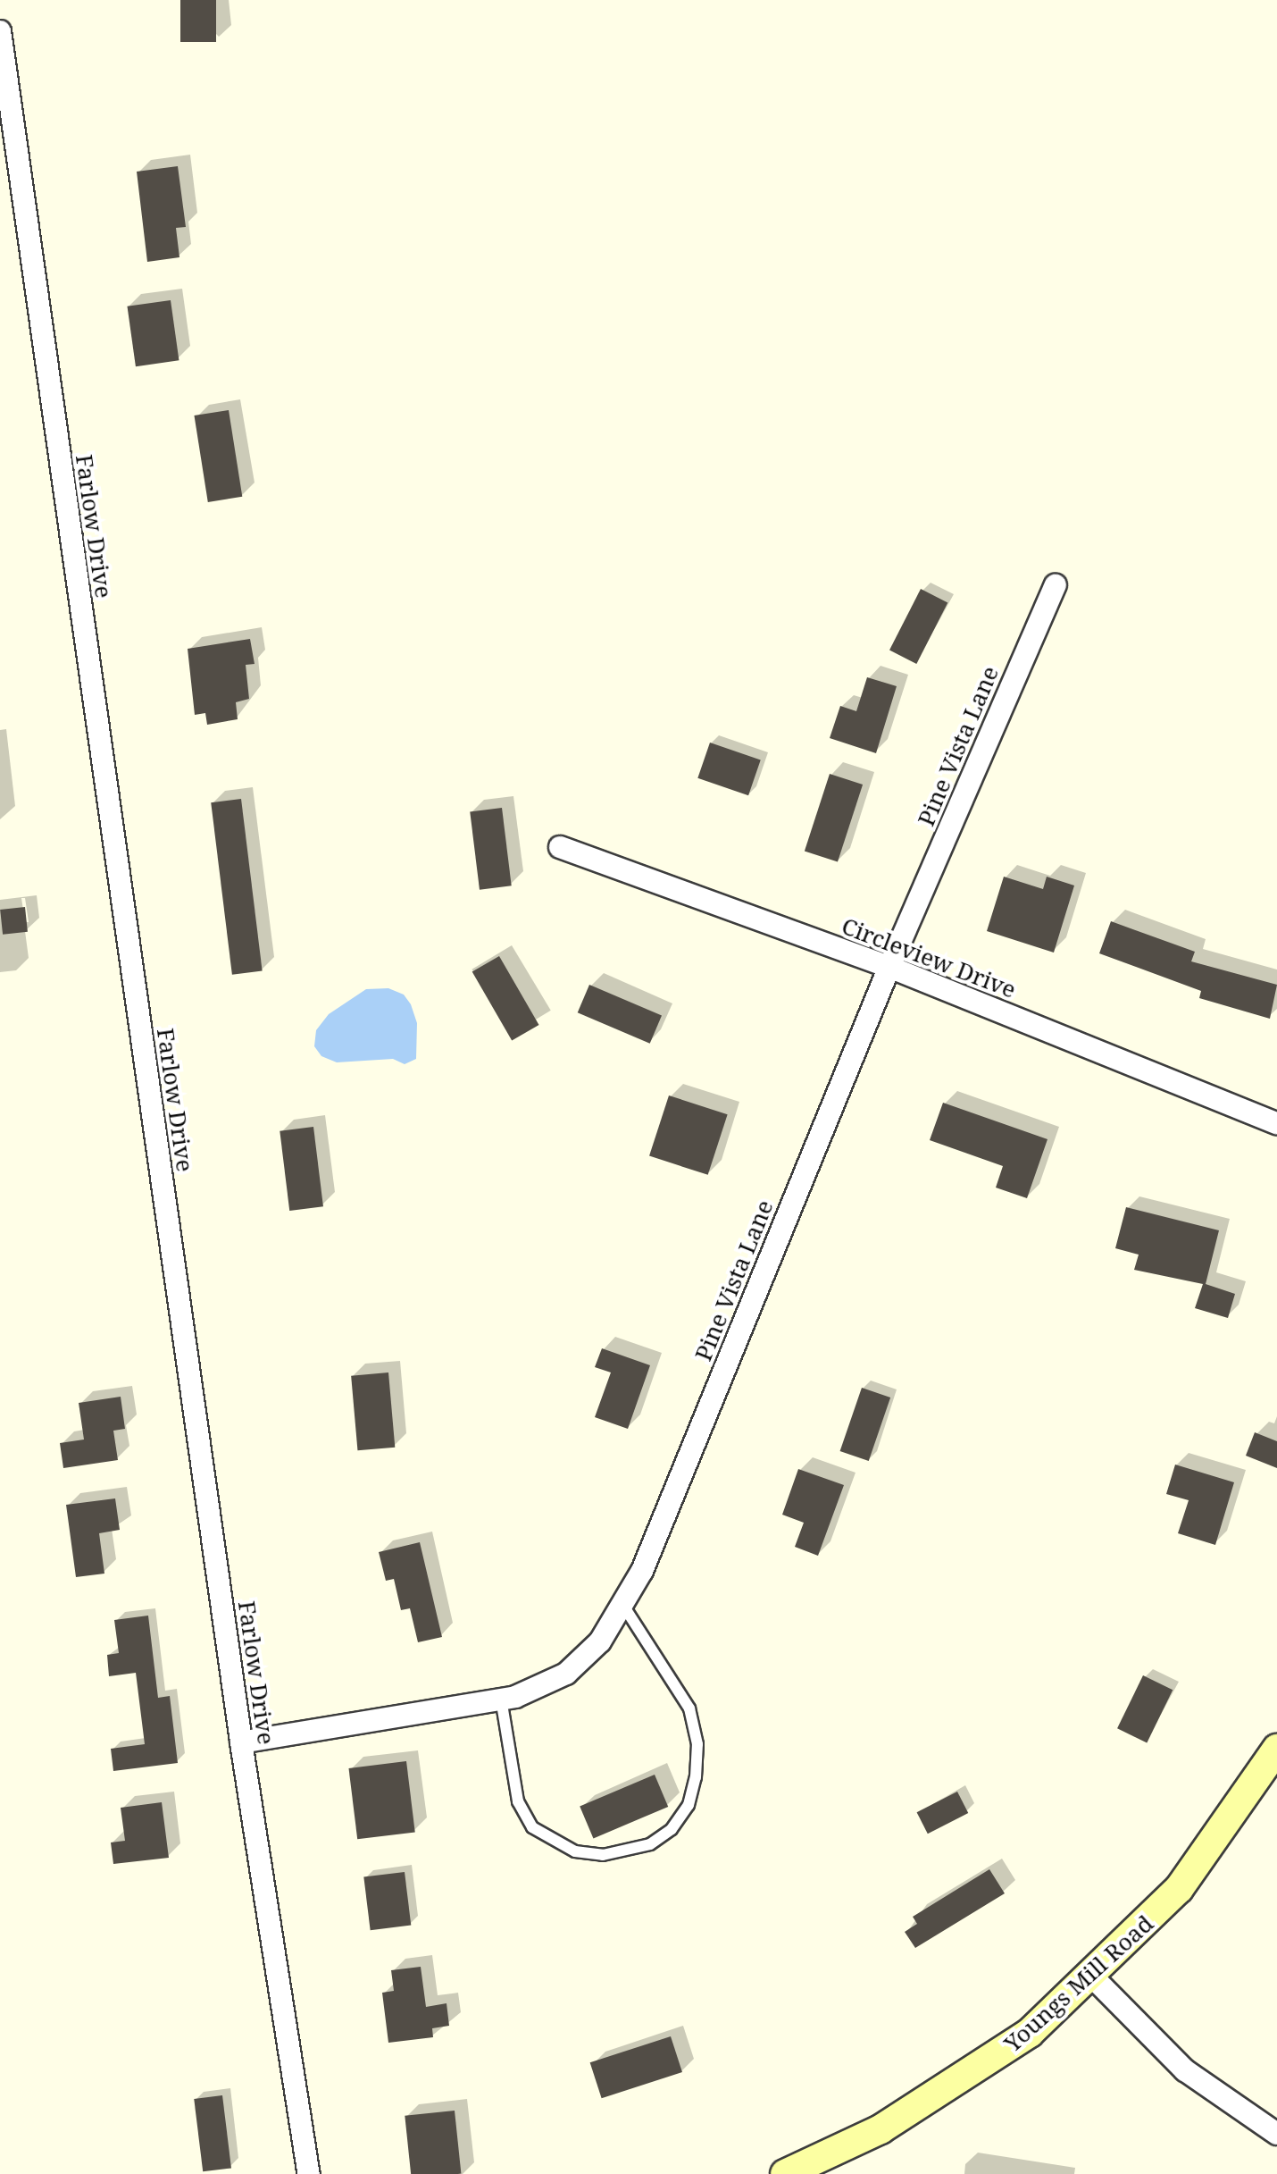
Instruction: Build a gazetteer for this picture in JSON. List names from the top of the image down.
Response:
{
  "streets": {
    "street": [
      "Farlow Drive",
      "Pine Vista Lane",
      "Circleview Drive",
      "Youngs Mill Road"
    ]
  },
  "crossings": [
    ["Farlow Drive", "Pine Vista Lane"],
    ["Pine Vista Lane", "Circleview Drive"]
  ]
}
